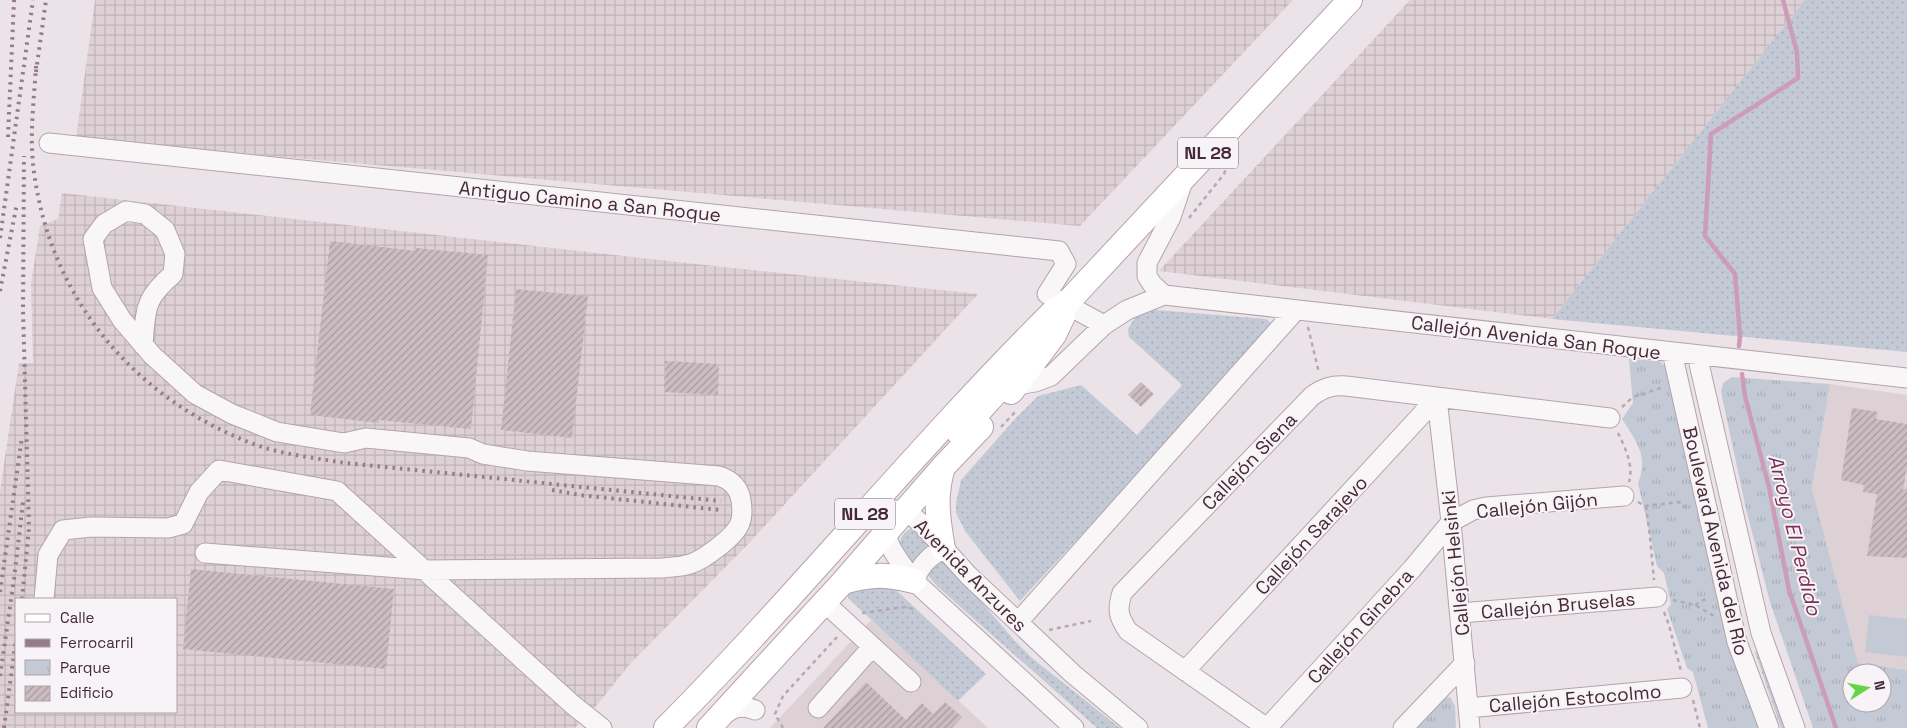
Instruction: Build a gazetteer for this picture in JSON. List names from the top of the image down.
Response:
{
  "streets": {
    "main road": ["NL 28"],
    "street": [
      "Antiguo Camino a San Roque",
      "Callejón Avenida San Roque",
      "Callejón Siena",
      "Callejón Gijón",
      "Callejón Sarajevo",
      "Boulevard Avenida del Río",
      "Callejón Helsinki",
      "Avenida Anzures",
      "Callejón Bruselas",
      "Callejón Ginebra",
      "Callejón Estocolmo"
    ]
  },
  "crossings": [
    ["NL 28", "Antiguo Camino a San Roque"],
    ["NL 28", "Avenida Anzures"],
    ["Callejón Avenida San Roque", "Boulevard Avenida del Río"],
    ["Callejón Siena", "Callejón Sarajevo"],
    ["Callejón Siena", "Callejón Ginebra"],
    ["Callejón Gijón", "Callejón Helsinki"],
    ["Callejón Gijón", "Callejón Ginebra"],
    ["Callejón Sarajevo", "Callejón Helsinki"],
    ["Callejón Helsinki", "Callejón Bruselas"],
    ["Callejón Helsinki", "Callejón Ginebra"],
    ["Callejón Helsinki", "Callejón Estocolmo"]
  ],
  "water": ["Arroyo El Perdido"],
  "legend": [
    "Calle",
    "Ferrocarril",
    "Parque",
    "Edificio"
  ],
  "north": "right"
}
